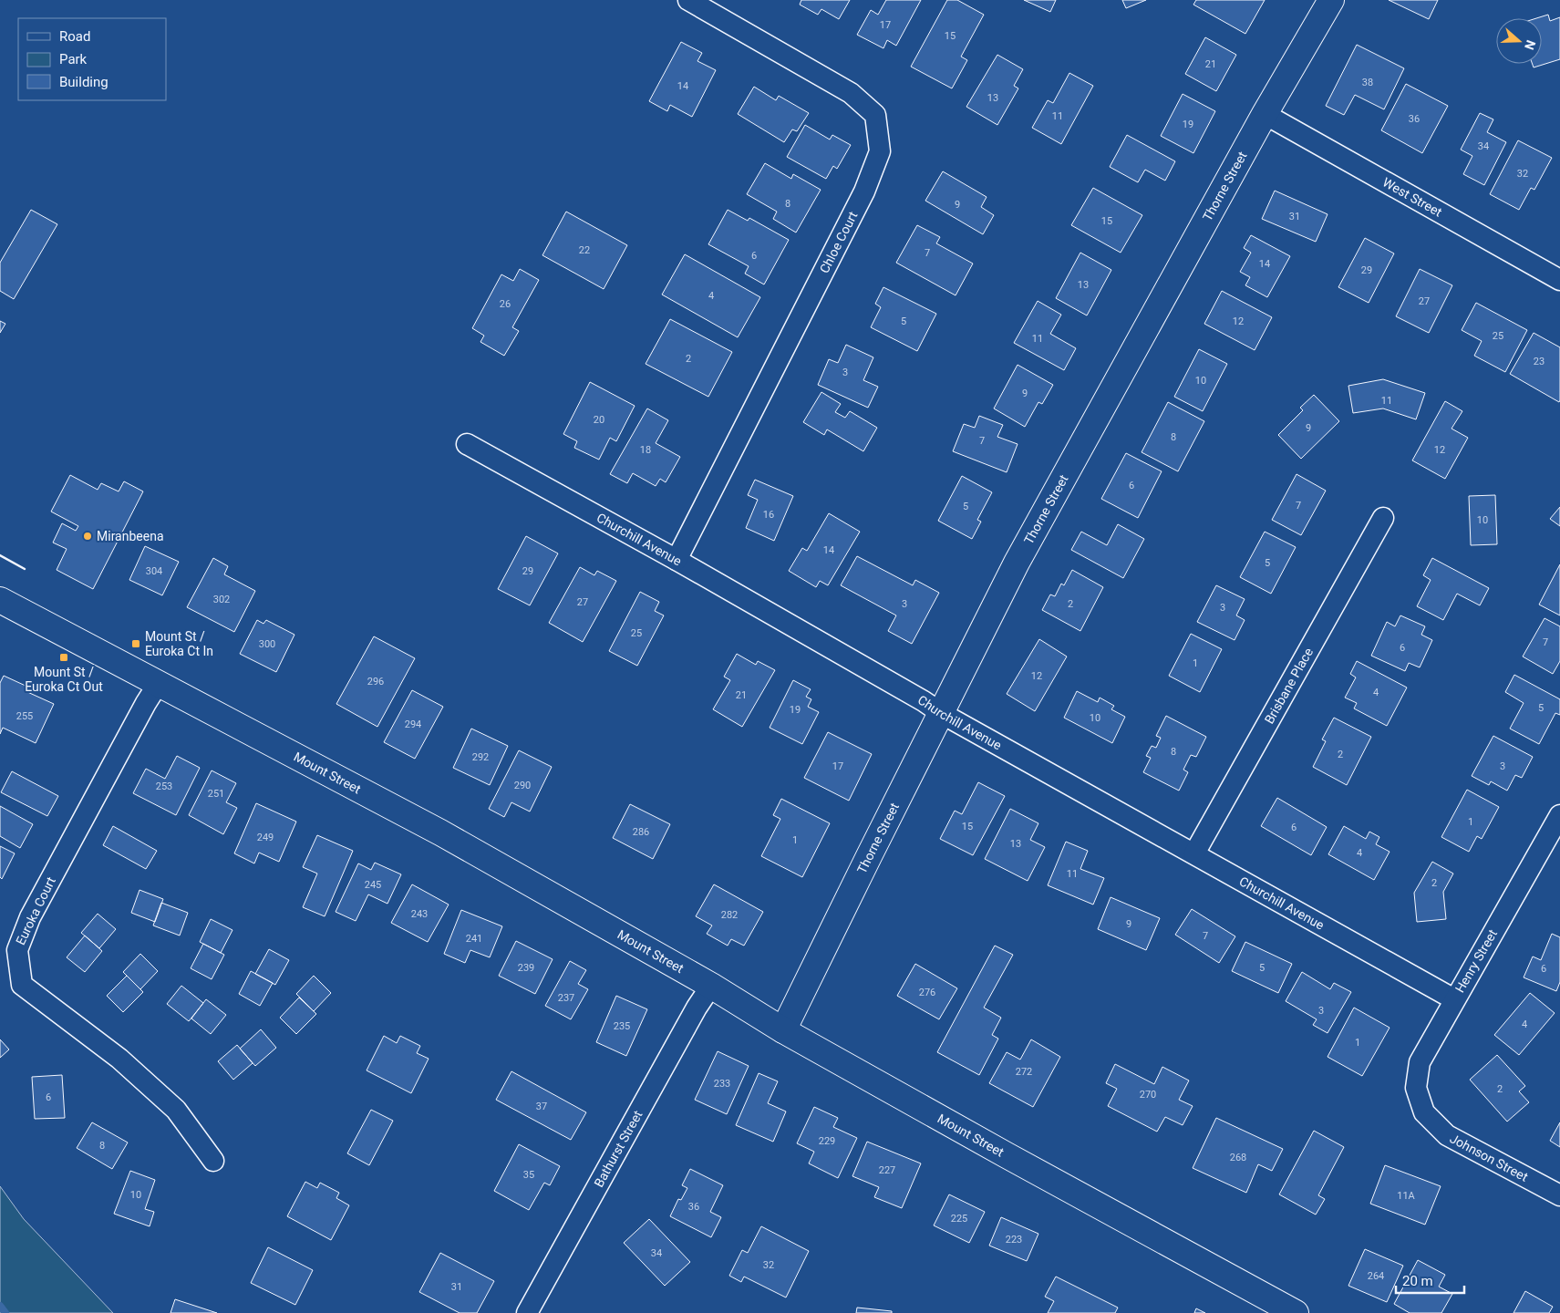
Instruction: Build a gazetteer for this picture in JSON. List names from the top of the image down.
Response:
{
  "streets": {
    "main road": ["Thorne Street", "Mount Street"],
    "street": [
      "West Street",
      "Chloe Court",
      "Churchill Avenue",
      "Brisbane Place",
      "Euroka Court",
      "Henry Street",
      "Bathurst Street",
      "Johnson Street"
    ]
  },
  "crossings": [
    ["Thorne Street", "West Street"],
    ["Thorne Street", "Churchill Avenue"],
    ["Thorne Street", "Mount Street"],
    ["Chloe Court", "Churchill Avenue"],
    ["Churchill Avenue", "Brisbane Place"],
    ["Churchill Avenue", "Henry Street"],
    ["Mount Street", "Euroka Court"],
    ["Mount Street", "Bathurst Street"],
    ["Henry Street", "Johnson Street"]
  ],
  "places": {
    "other": ["Miranbeena"],
    "transit": ["Mount St / Euroka Ct In", "Mount St / Euroka Ct Out"]
  },
  "house_numbers": [
    "17",
    "15",
    "21",
    "38",
    "14",
    "13",
    "11",
    "36",
    "19",
    "34",
    "32",
    "8",
    "9",
    "31",
    "15",
    "22",
    "7",
    "6",
    "14",
    "29",
    "13",
    "4",
    "27",
    "26",
    "5",
    "12",
    "25",
    "11",
    "2",
    "23",
    "3",
    "10",
    "9",
    "11",
    "20",
    "9",
    "8",
    "7",
    "18",
    "12",
    "6",
    "7",
    "5",
    "16",
    "10",
    "14",
    "5",
    "304",
    "29",
    "302",
    "27",
    "3",
    "2",
    "3",
    "25",
    "7",
    "300",
    "6",
    "1",
    "12",
    "296",
    "4",
    "21",
    "5",
    "19",
    "255",
    "10",
    "294",
    "8",
    "2",
    "292",
    "17",
    "3",
    "290",
    "253",
    "251",
    "1",
    "15",
    "6",
    "286",
    "249",
    "1",
    "13",
    "4",
    "11",
    "2",
    "245",
    "243",
    "282",
    "9",
    "7",
    "241",
    "239",
    "5",
    "6",
    "276",
    "237",
    "3",
    "4",
    "235",
    "1",
    "272",
    "233",
    "2",
    "270",
    "6",
    "37",
    "229",
    "8",
    "268",
    "227",
    "35",
    "10",
    "11A",
    "36",
    "225",
    "223",
    "34",
    "32",
    "264",
    "31"
  ],
  "legend": ["Road", "Park", "Building"],
  "scale_bar": "20 m",
  "north": "right"
}
